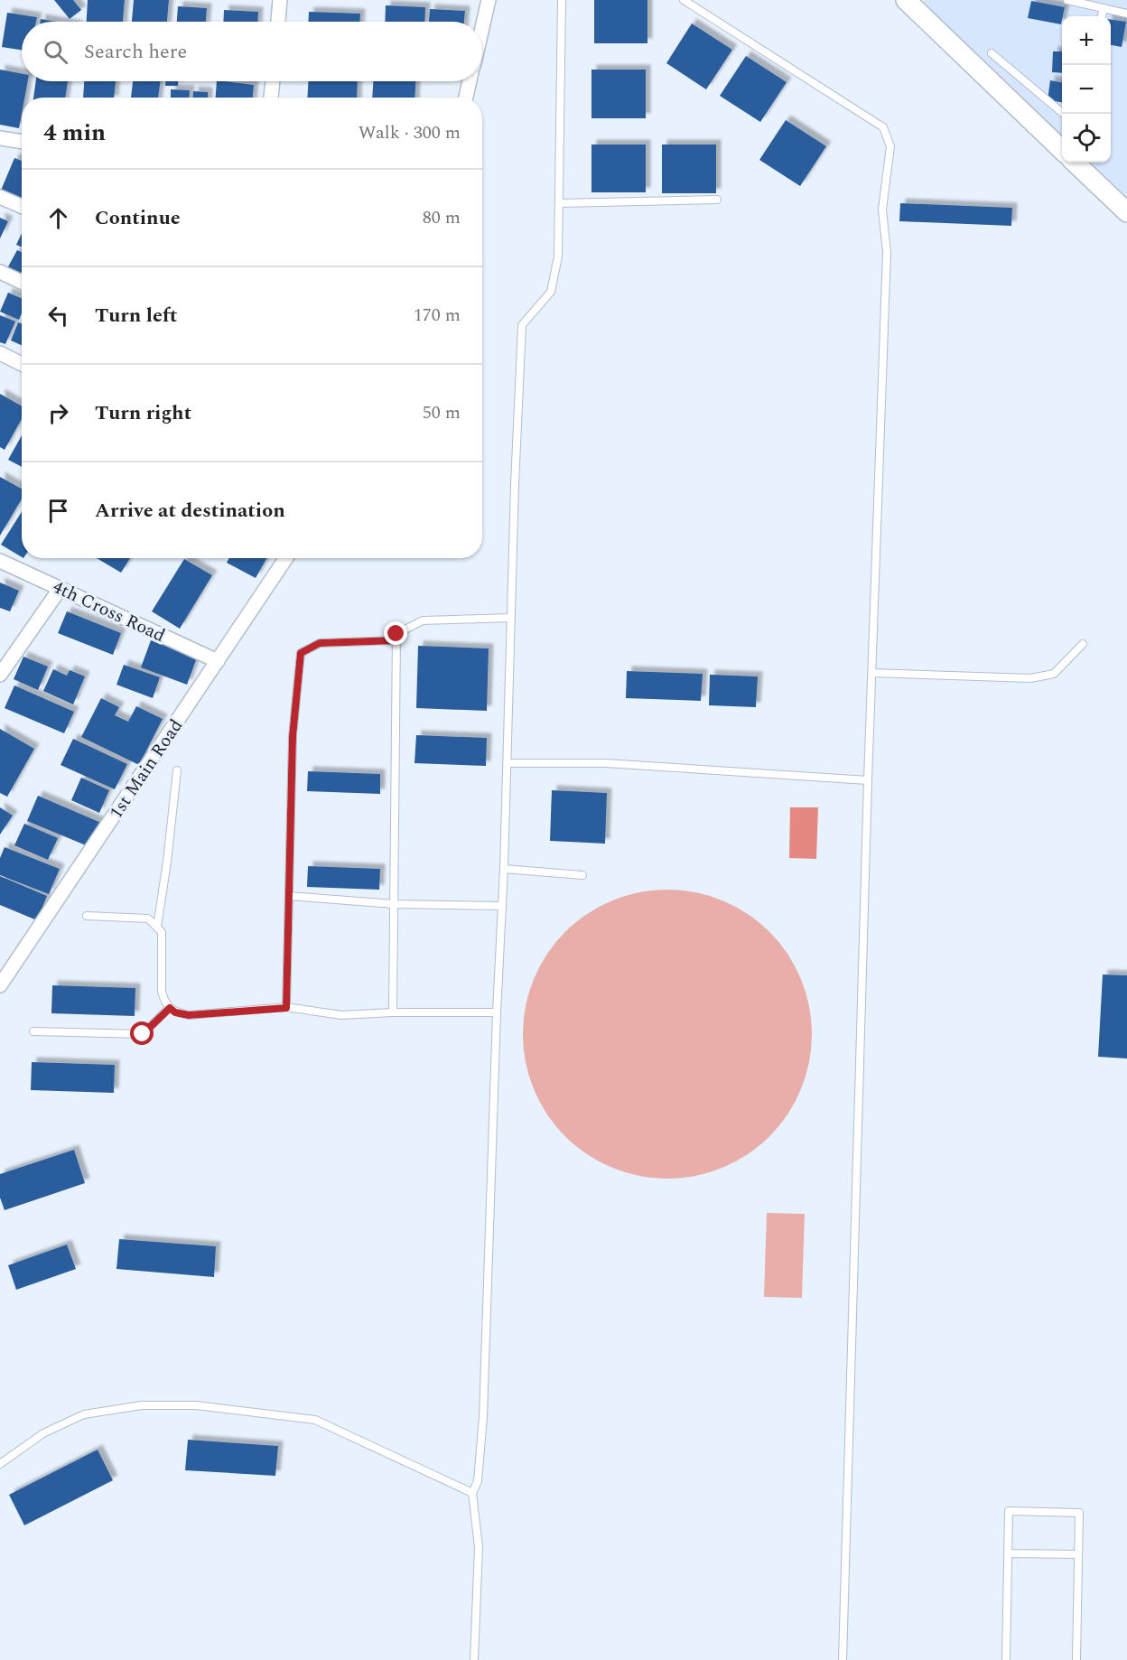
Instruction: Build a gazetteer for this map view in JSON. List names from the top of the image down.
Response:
{
  "streets": {
    "street": ["4th Cross Road", "1st Main Road"]
  },
  "crossings": [
    ["4th Cross Road", "1st Main Road"]
  ],
  "page": {
    "map_buttons": ["+", "−"],
    "search": "Search here",
    "heading": ["4 min", "Walk · 300 m"],
    "list": [
      ["Continue", "80 m"],
      ["Turn left", "170 m"],
      ["Turn right", "50 m"],
      "Arrive at destination"
    ]
  }
}
